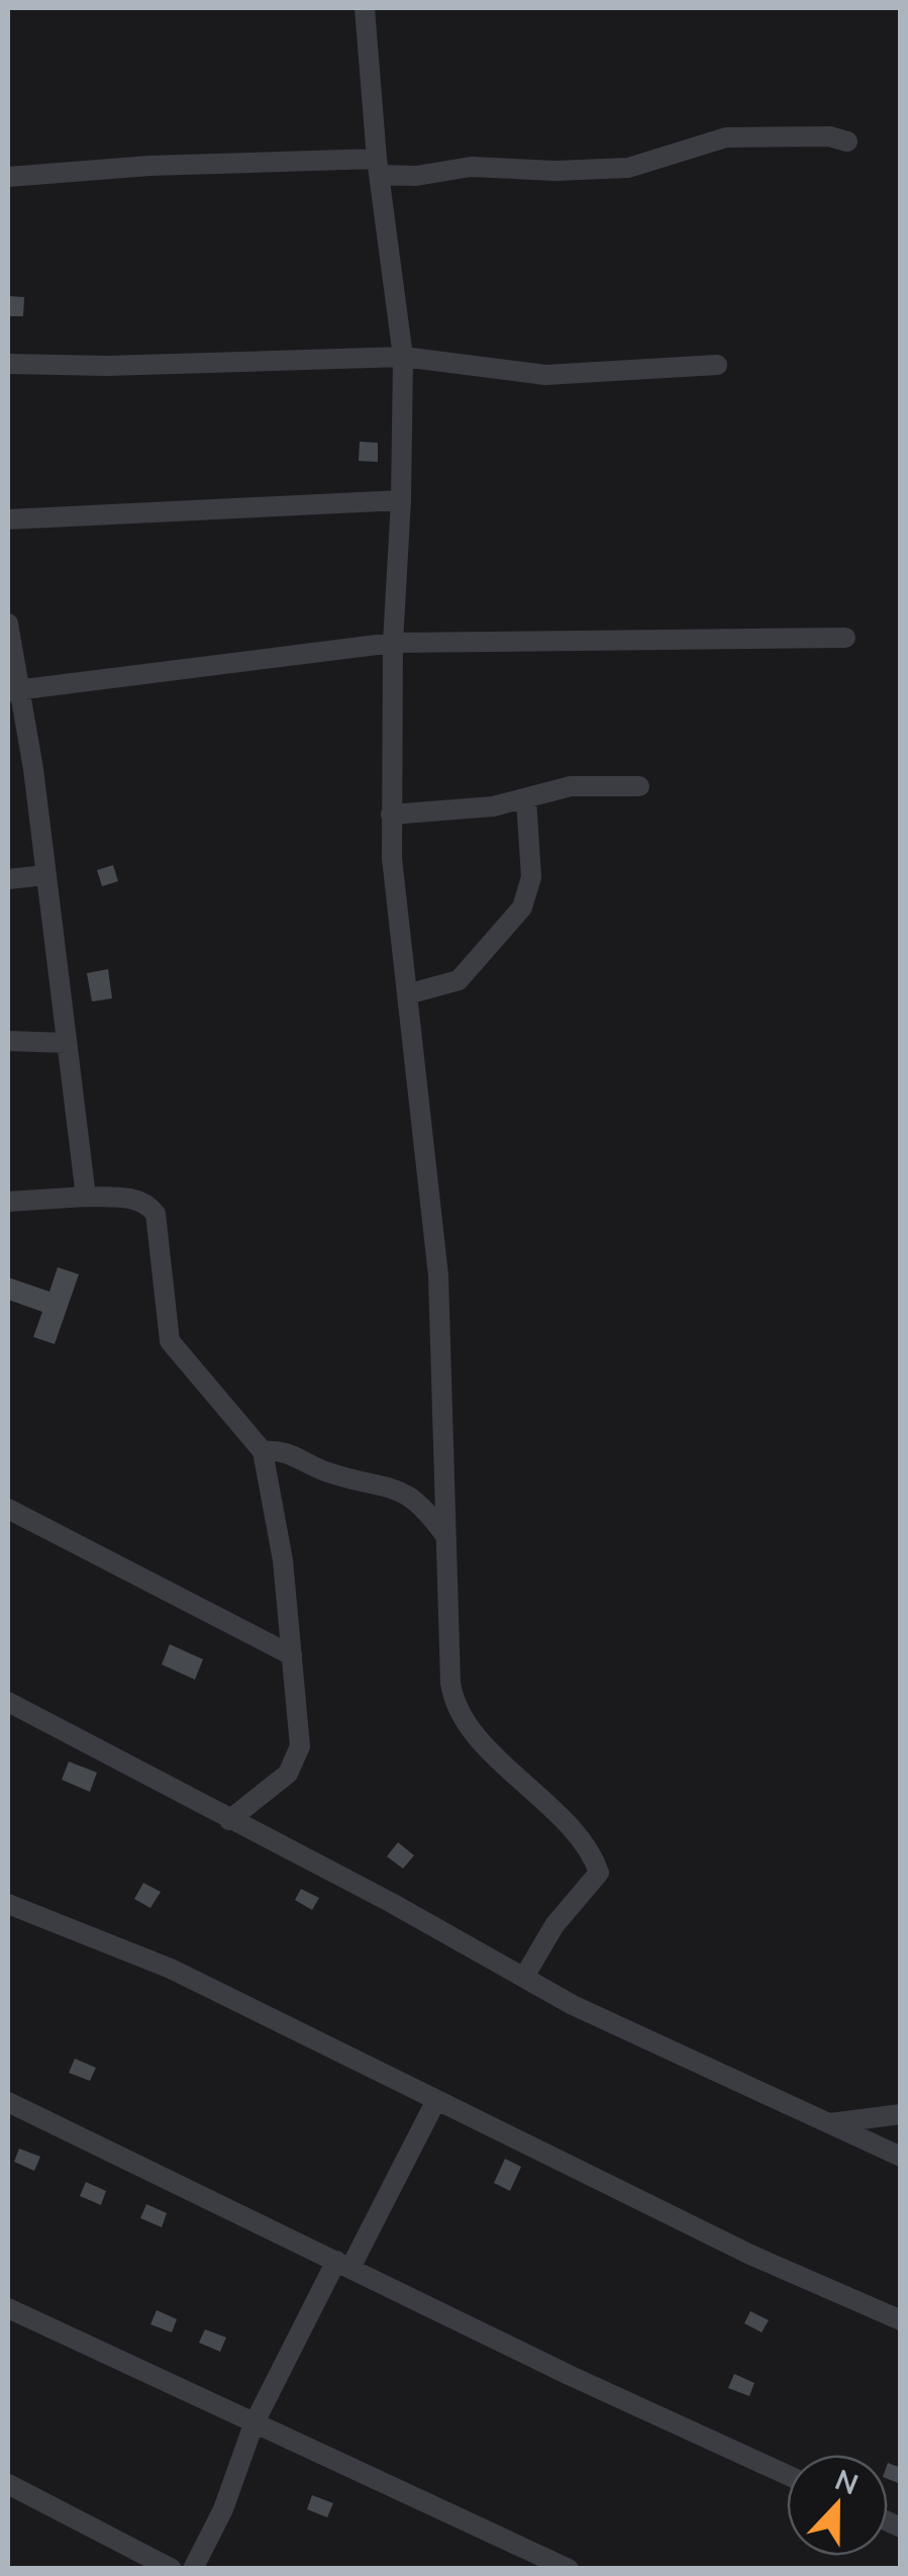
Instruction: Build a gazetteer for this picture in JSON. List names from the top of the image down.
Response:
{
  "north": "top"
}
